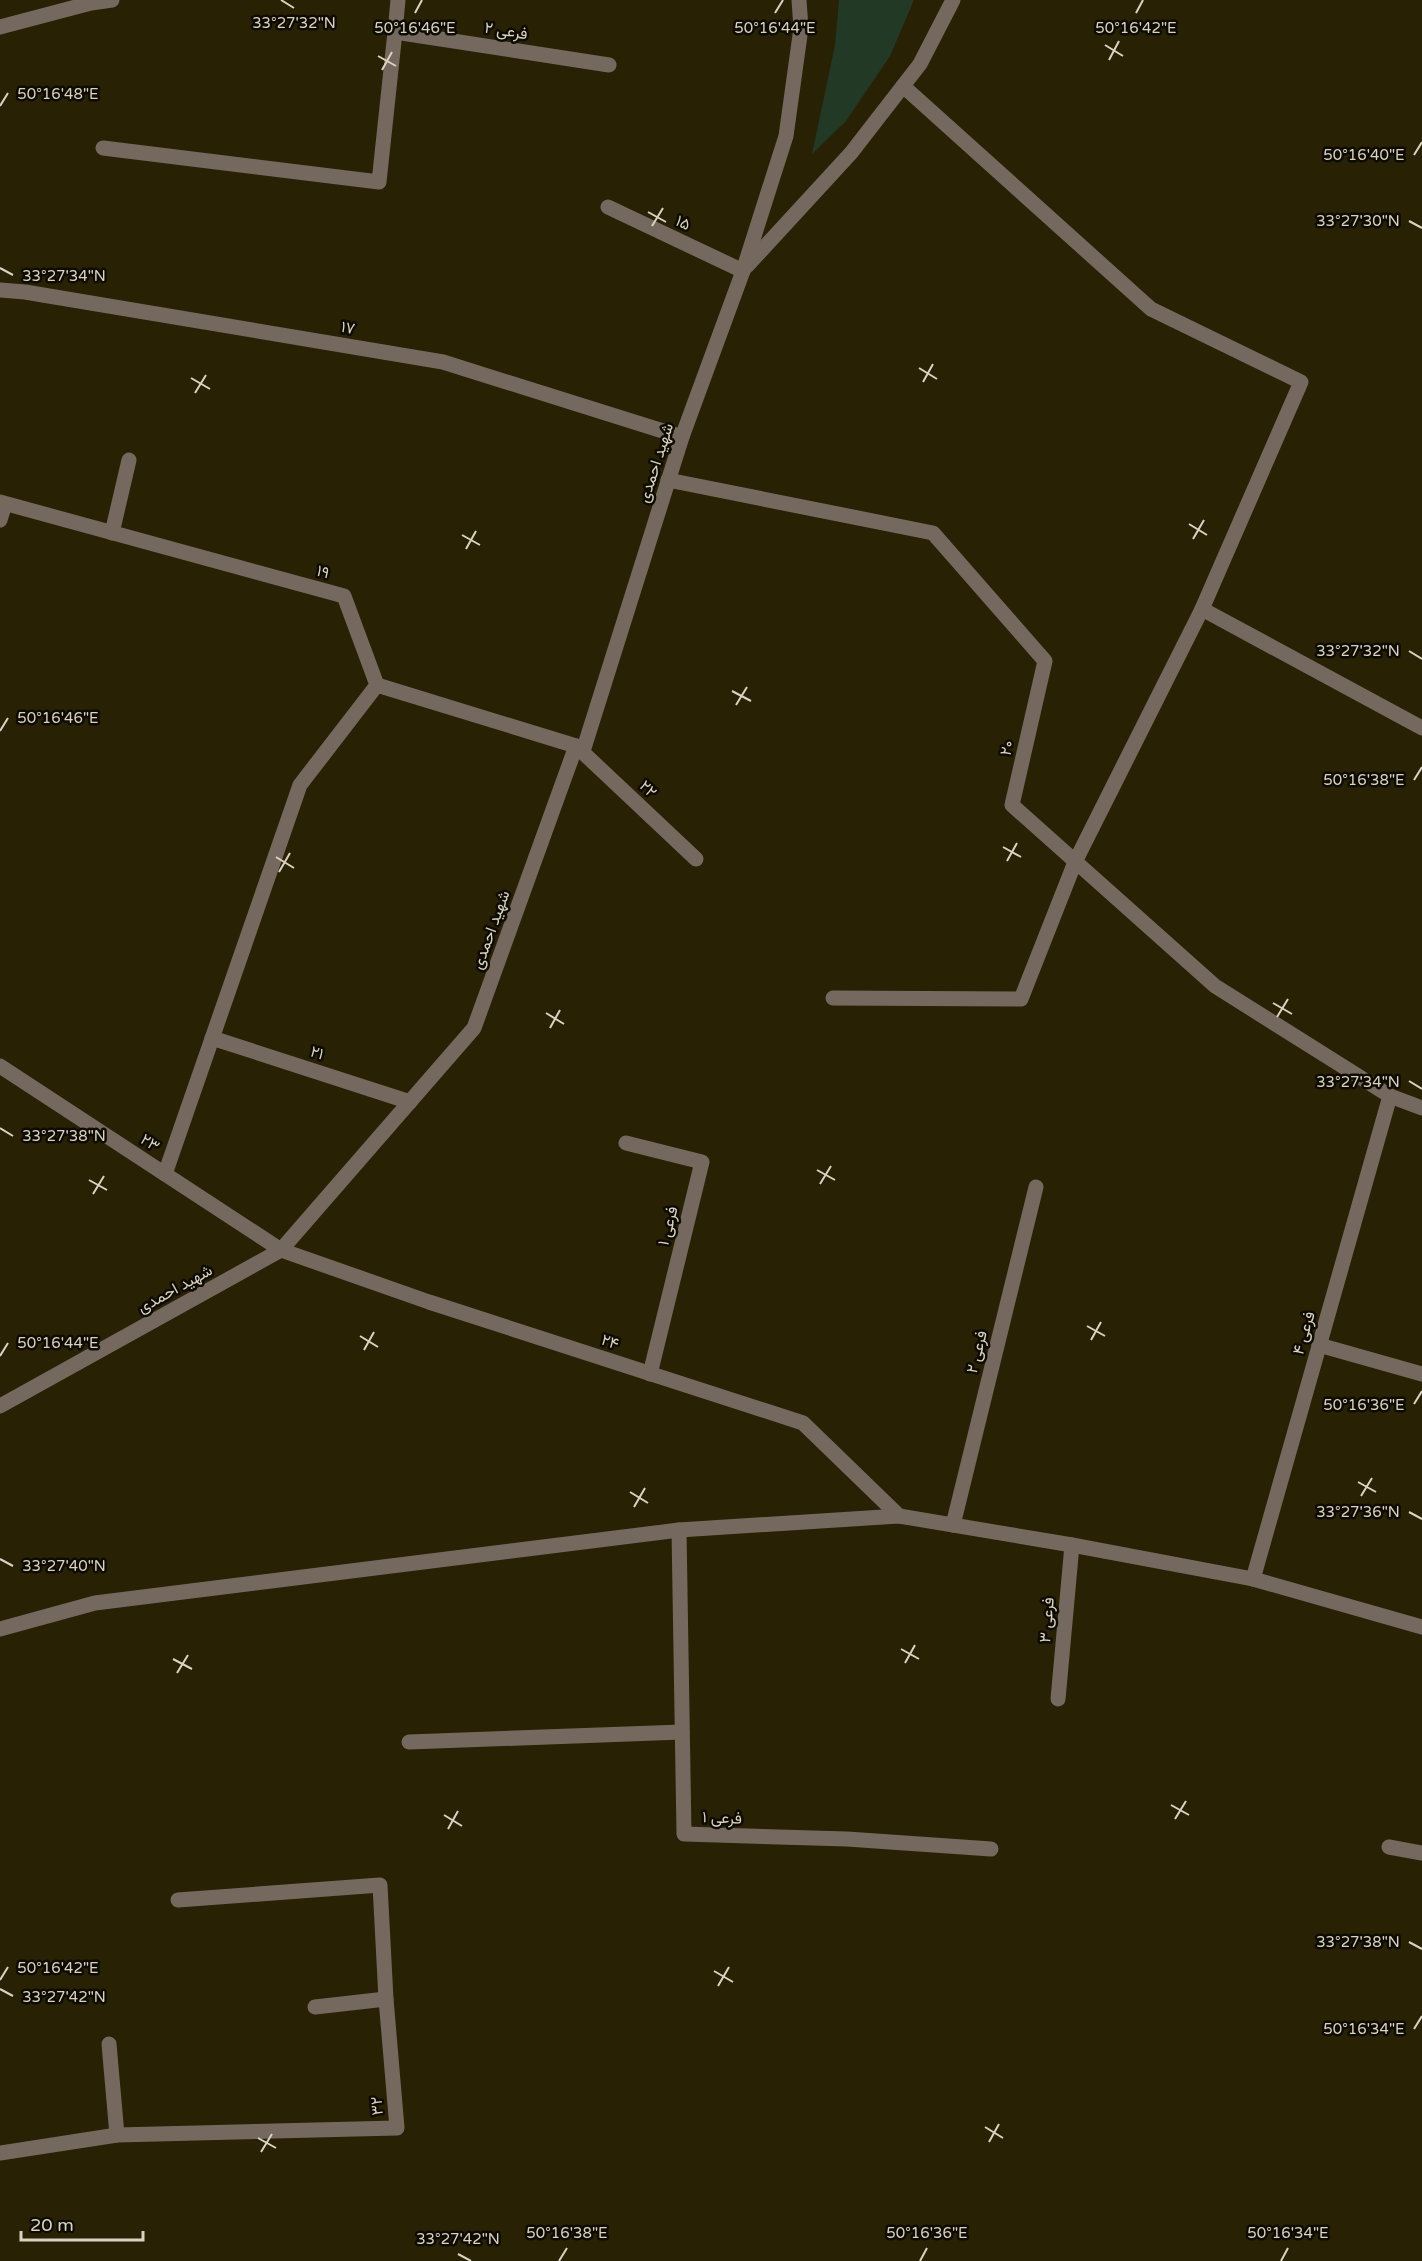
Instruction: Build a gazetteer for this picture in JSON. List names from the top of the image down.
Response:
{
  "streets": {
    "street": [
      "فرعی ۲",
      "۱۵",
      "۱۷",
      "شهید احمدی",
      "۱۹",
      "۲۰",
      "۲۲",
      "۲۱",
      "۲۳",
      "فرعی ۱",
      "فرعی ۴",
      "۲۴",
      "فرعی ۳",
      "۳۲"
    ]
  },
  "crossings": [
    ["۱۵", "شهید احمدی"],
    ["۱۷", "شهید احمدی"],
    ["شهید احمدی", "۲۰"],
    ["شهید احمدی", "۲۲"],
    ["شهید احمدی", "۲۱"],
    ["شهید احمدی", "۲۳"],
    ["شهید احمدی", "۲۴"],
    ["۲۰", "فرعی ۴"],
    ["۲۳", "۲۴"],
    ["فرعی ۱", "۲۴"]
  ],
  "scale_bar": "20 m",
  "coordinates": [
    "33°27'32\"N",
    "50°16'46\"E",
    "50°16'44\"E",
    "50°16'42\"E",
    "50°16'48\"E",
    "50°16'40\"E",
    "33°27'30\"N",
    "33°27'34\"N",
    "50°16'38\"E",
    "33°27'38\"N",
    "50°16'36\"E",
    "33°27'36\"N",
    "33°27'40\"N",
    "33°27'42\"N",
    "50°16'34\"E"
  ]
}
